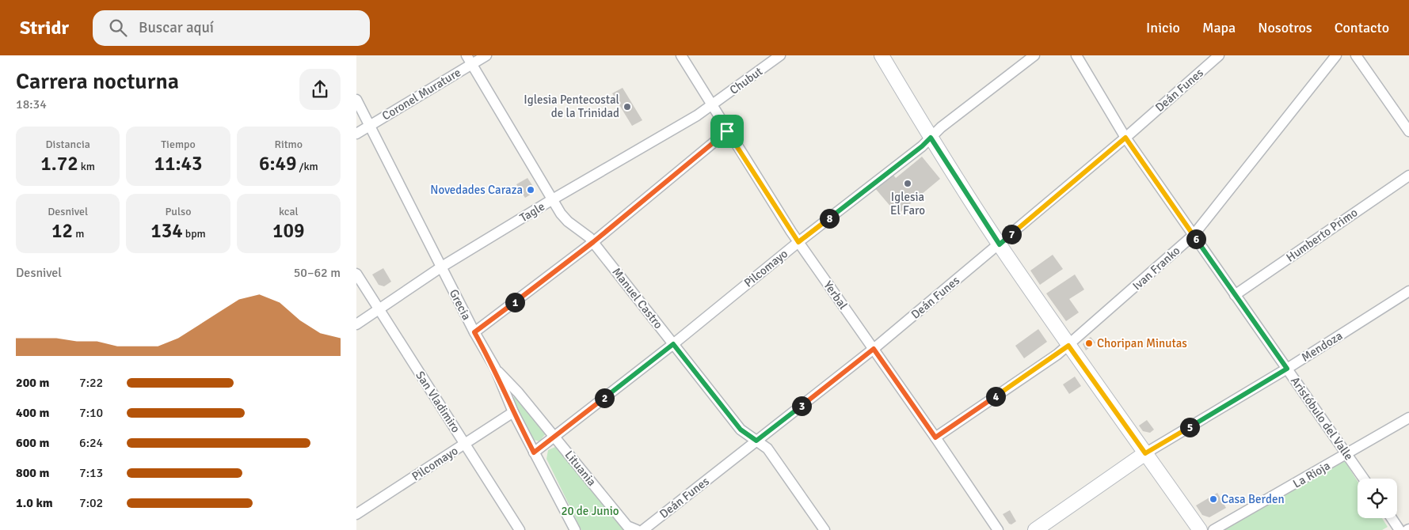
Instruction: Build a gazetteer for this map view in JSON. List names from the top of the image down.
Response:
{
  "streets": {
    "main road": ["Mendoza"],
    "street": [
      "Chubut",
      "Deán Funes",
      "Coronel Murature",
      "Tagle",
      "Humberto Primo",
      "Pilcomayo",
      "Ivan Franko",
      "Yerbal",
      "Manuel Castro",
      "Grecia",
      "San Vladimiro",
      "Aristóbulo del Valle",
      "Lituania",
      "La Rioja"
    ]
  },
  "crossings": [
    ["Chubut", "Tagle"],
    ["Chubut", "Yerbal"],
    ["Deán Funes", "Yerbal"],
    ["Deán Funes", "Manuel Castro"],
    ["Deán Funes", "Aristóbulo del Valle"],
    ["Coronel Murature", "Manuel Castro"],
    ["Coronel Murature", "Grecia"],
    ["Tagle", "Yerbal"],
    ["Tagle", "Manuel Castro"],
    ["Tagle", "Grecia"],
    ["Tagle", "San Vladimiro"],
    ["Humberto Primo", "Aristóbulo del Valle"],
    ["Pilcomayo", "Yerbal"],
    ["Pilcomayo", "Manuel Castro"],
    ["Pilcomayo", "Grecia"],
    ["Pilcomayo", "San Vladimiro"],
    ["Pilcomayo", "Lituania"],
    ["Ivan Franko", "Yerbal"],
    ["Ivan Franko", "Aristóbulo del Valle"],
    ["Grecia", "Lituania"],
    ["Mendoza", "Aristóbulo del Valle"],
    ["Aristóbulo del Valle", "La Rioja"]
  ],
  "parks": ["20 de Junio"],
  "places": [
    "Iglesia Pentecostal de la Trinidad",
    "Iglesia El Faro",
    "Novedades Caraza",
    "Choripan Minutas",
    "Casa Berden"
  ],
  "page": {
    "header": "Stridr",
    "search": "Buscar aquí",
    "nav": [
      "Inicio",
      "Mapa",
      "Nosotros",
      "Contacto"
    ],
    "heading": ["Carrera nocturna", "18:34"],
    "stats": [
      ["Distancia", "1.72 km"],
      ["Tiempo", "11:43"],
      ["Ritmo", "6:49 /km"],
      ["Desnivel", "12 m"],
      ["Pulso", "134 bpm"],
      ["kcal", "109"]
    ],
    "pins": [
      "8",
      "7",
      "6",
      "1",
      "4",
      "2",
      "3",
      "5"
    ],
    "chart": ["Desnivel", "50–62 m"],
    "list": [
      {
        "name": "200 m",
        "note": "7:22"
      },
      {
        "name": "400 m",
        "note": "7:10"
      },
      {
        "name": "600 m",
        "note": "6:24"
      },
      {
        "name": "800 m",
        "note": "7:13"
      },
      {
        "name": "1.0 km",
        "note": "7:02"
      }
    ]
  }
}
